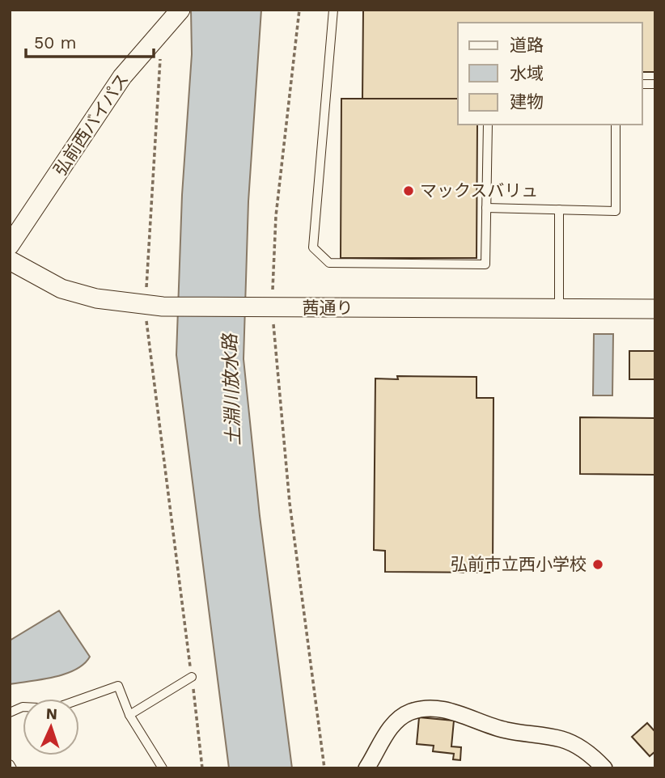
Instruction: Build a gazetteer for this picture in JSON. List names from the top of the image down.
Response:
{
  "streets": {
    "street": ["弘前西バイパス", "茜通り"]
  },
  "water": ["土淵川放水路"],
  "places": ["マックスバリュ", "弘前市立西小学校"],
  "legend": ["道路", "水域", "建物"],
  "scale_bar": "50 m",
  "north": "top"
}
